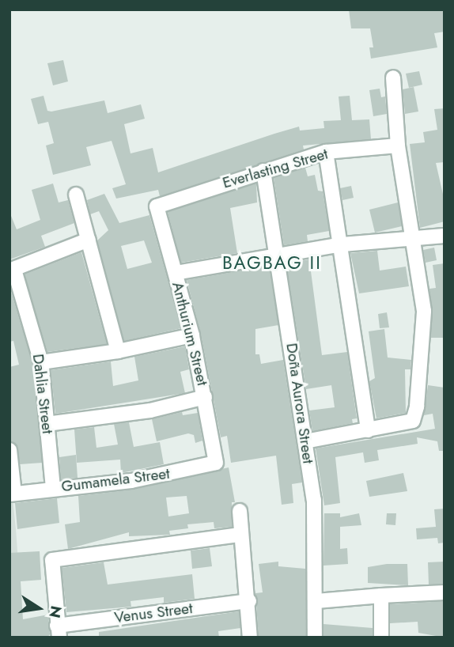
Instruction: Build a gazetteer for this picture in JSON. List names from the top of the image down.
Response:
{
  "streets": {
    "street": [
      "Everlasting Street",
      "Anthurium Street",
      "Dahlia Street",
      "Doña Aurora Street",
      "Gumamela Street",
      "Venus Street"
    ]
  },
  "crossings": [
    ["Everlasting Street", "Anthurium Street"],
    ["Everlasting Street", "Doña Aurora Street"],
    ["Anthurium Street", "Gumamela Street"],
    ["Dahlia Street", "Gumamela Street"]
  ],
  "districts": ["BAGBAG II"],
  "north": "right"
}
